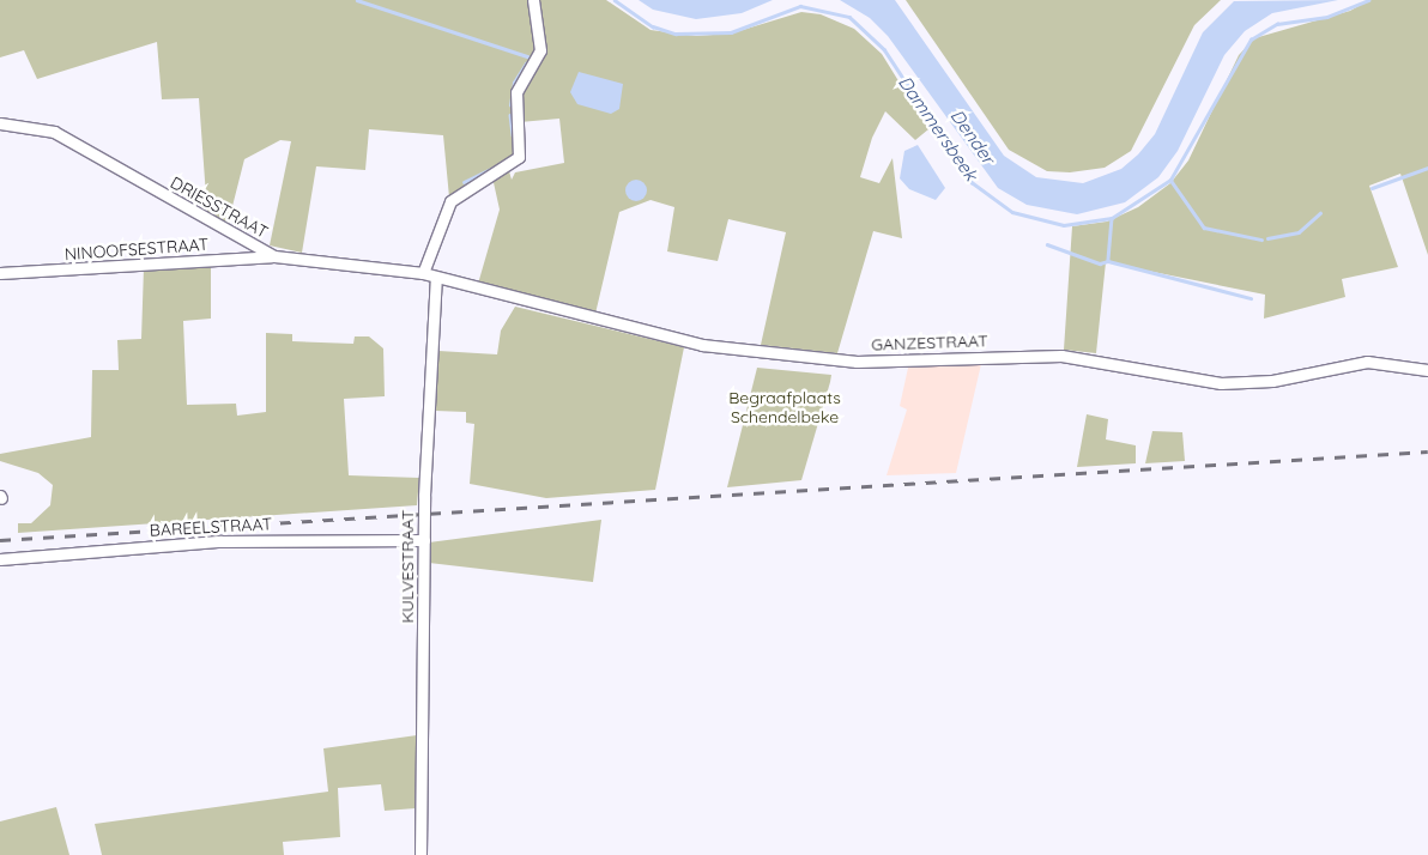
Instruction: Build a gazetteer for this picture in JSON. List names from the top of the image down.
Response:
{
  "streets": {
    "street": [
      "DRIESSTRAAT",
      "NINOOFSESTRAAT",
      "GANZESTRAAT",
      "BAREELSTRAAT",
      "KULVESTRAAT"
    ]
  },
  "crossings": [
    ["DRIESSTRAAT", "NINOOFSESTRAAT"],
    ["DRIESSTRAAT", "GANZESTRAAT"],
    ["DRIESSTRAAT", "KULVESTRAAT"],
    ["GANZESTRAAT", "KULVESTRAAT"],
    ["BAREELSTRAAT", "KULVESTRAAT"]
  ],
  "water": ["Dammersbeek", "Dender"],
  "parks": ["Begraafplaats Schendelbeke"]
}
